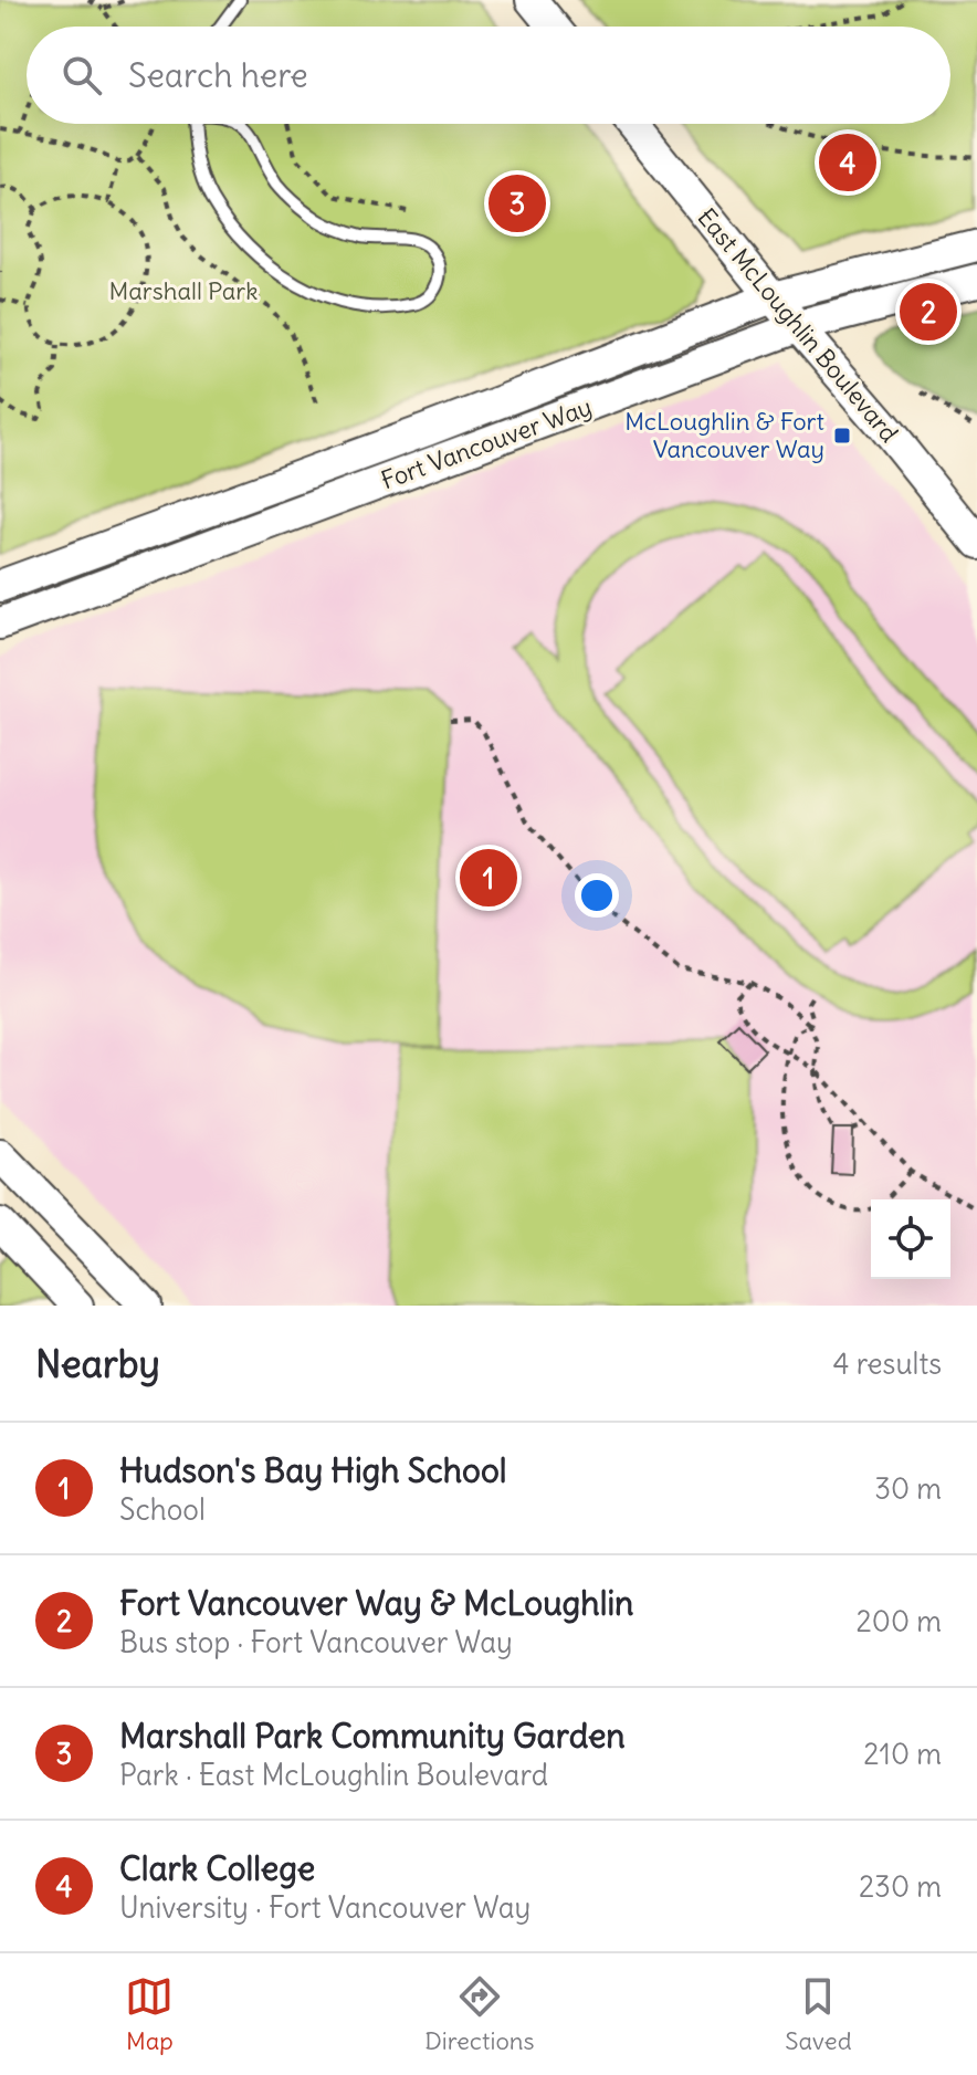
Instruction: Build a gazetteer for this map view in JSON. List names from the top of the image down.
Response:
{
  "streets": {
    "street": ["East McLoughlin Boulevard", "Fort Vancouver Way"]
  },
  "crossings": [
    ["East McLoughlin Boulevard", "Fort Vancouver Way"]
  ],
  "parks": ["Marshall Park"],
  "places": {
    "transit": ["McLoughlin & Fort Vancouver Way"]
  },
  "page": {
    "search": "Search here",
    "pins": [
      "4",
      "3",
      "2",
      "1"
    ],
    "heading": ["Nearby", "4 results"],
    "list": [
      {
        "mark": "1",
        "name": "Hudson's Bay High School",
        "note": "School",
        "value": "30 m"
      },
      {
        "mark": "2",
        "name": "Fort Vancouver Way & McLoughlin",
        "note": "Bus stop · Fort Vancouver Way",
        "value": "200 m"
      },
      {
        "mark": "3",
        "name": "Marshall Park Community Garden",
        "note": "Park · East McLoughlin Boulevard",
        "value": "210 m"
      },
      {
        "mark": "4",
        "name": "Clark College",
        "note": "University · Fort Vancouver Way",
        "value": "230 m"
      }
    ],
    "nav": ["Map", "Directions", "Saved"]
  }
}
